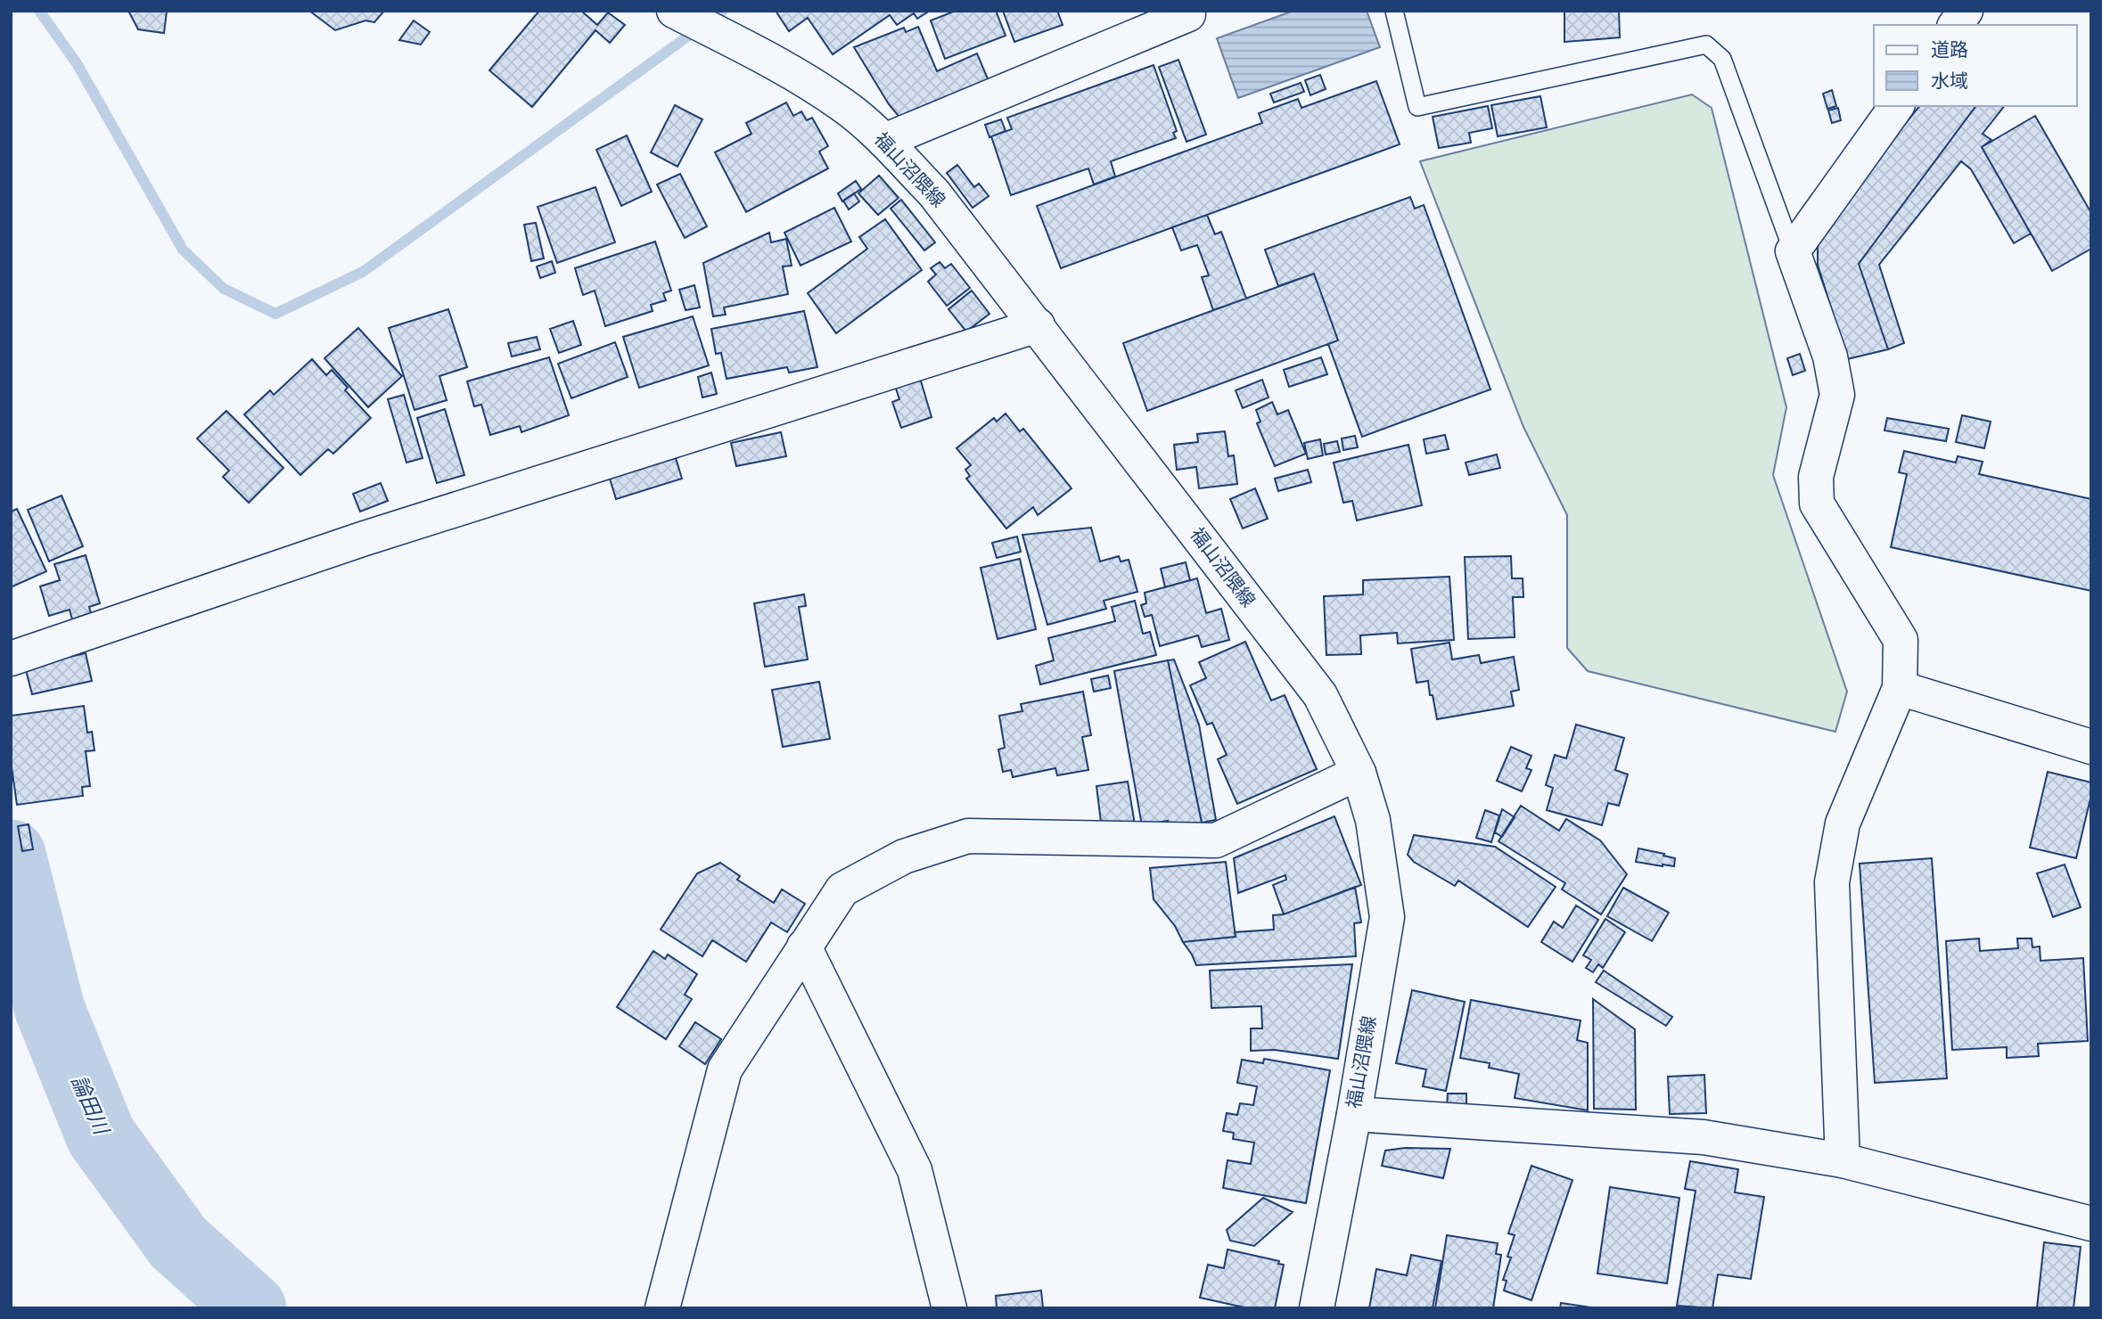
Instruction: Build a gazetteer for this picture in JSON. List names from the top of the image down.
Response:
{
  "streets": {
    "street": ["福山沼隈線"]
  },
  "water": ["論田川"],
  "legend": ["道路", "水域"]
}
